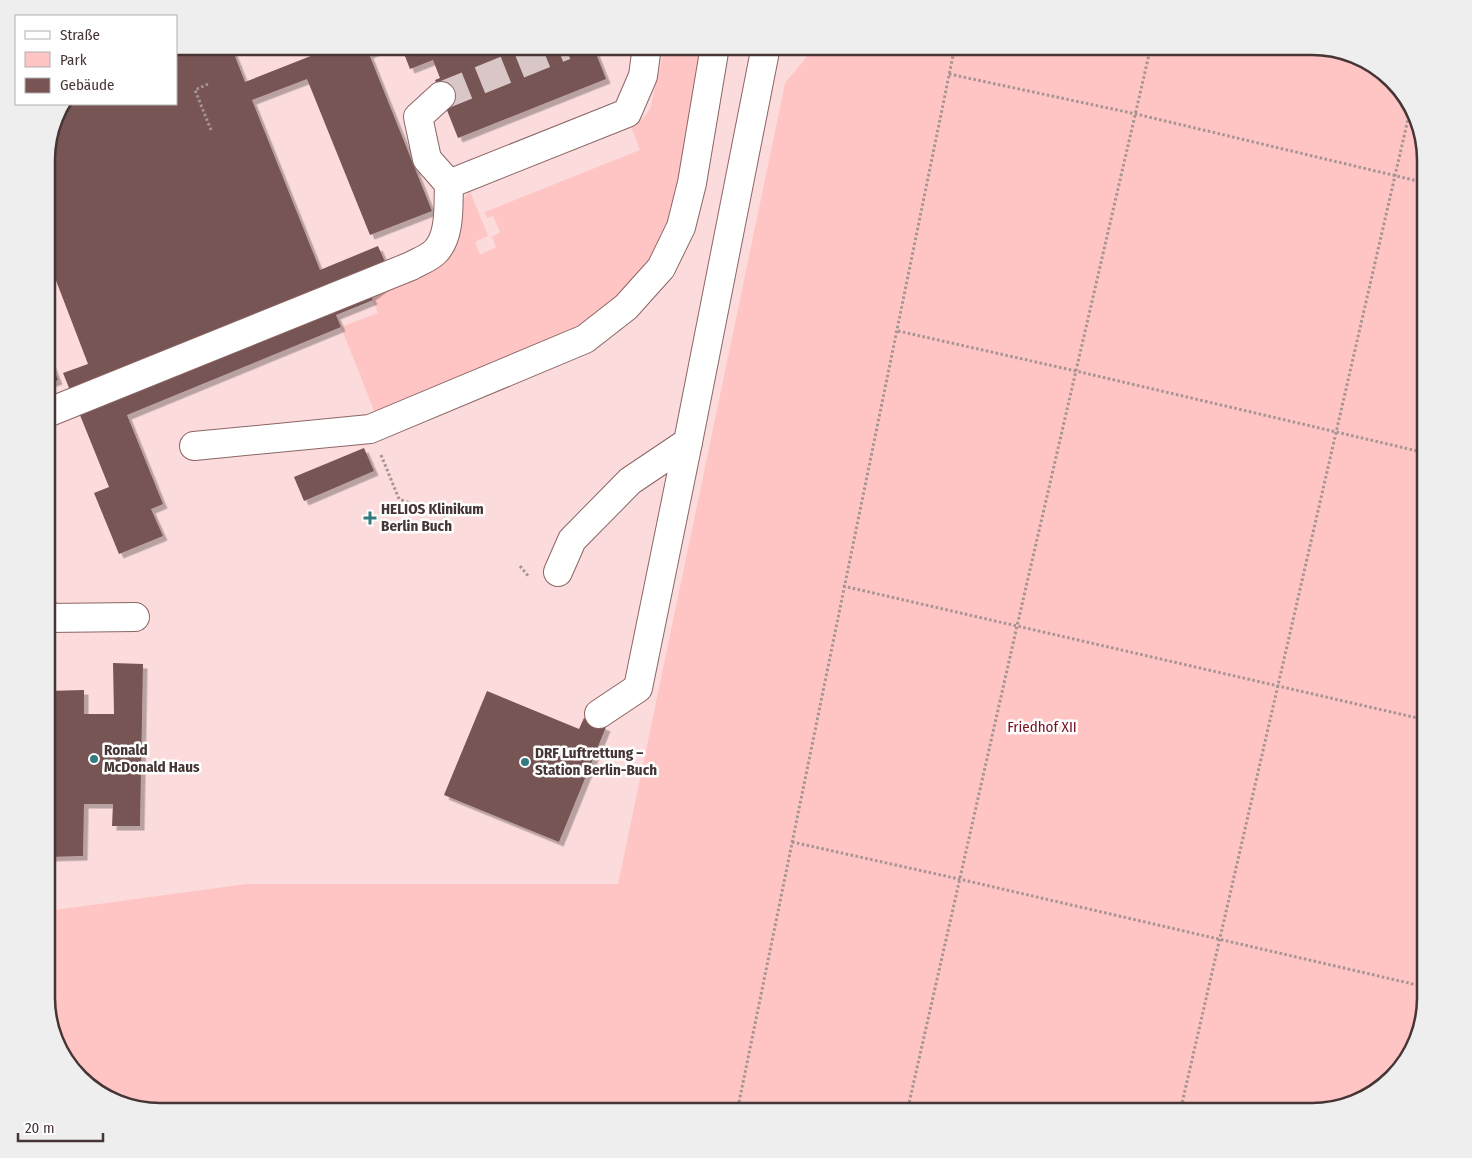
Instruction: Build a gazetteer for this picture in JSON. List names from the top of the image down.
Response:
{
  "parks": ["Friedhof XII"],
  "places": {
    "health": ["HELIOS Klinikum Berlin Buch"],
    "other": ["Ronald McDonald Haus", "DRF Luftrettung – Station Berlin-Buch"]
  },
  "legend": ["Straße", "Park", "Gebäude"],
  "scale_bar": "20 m"
}
